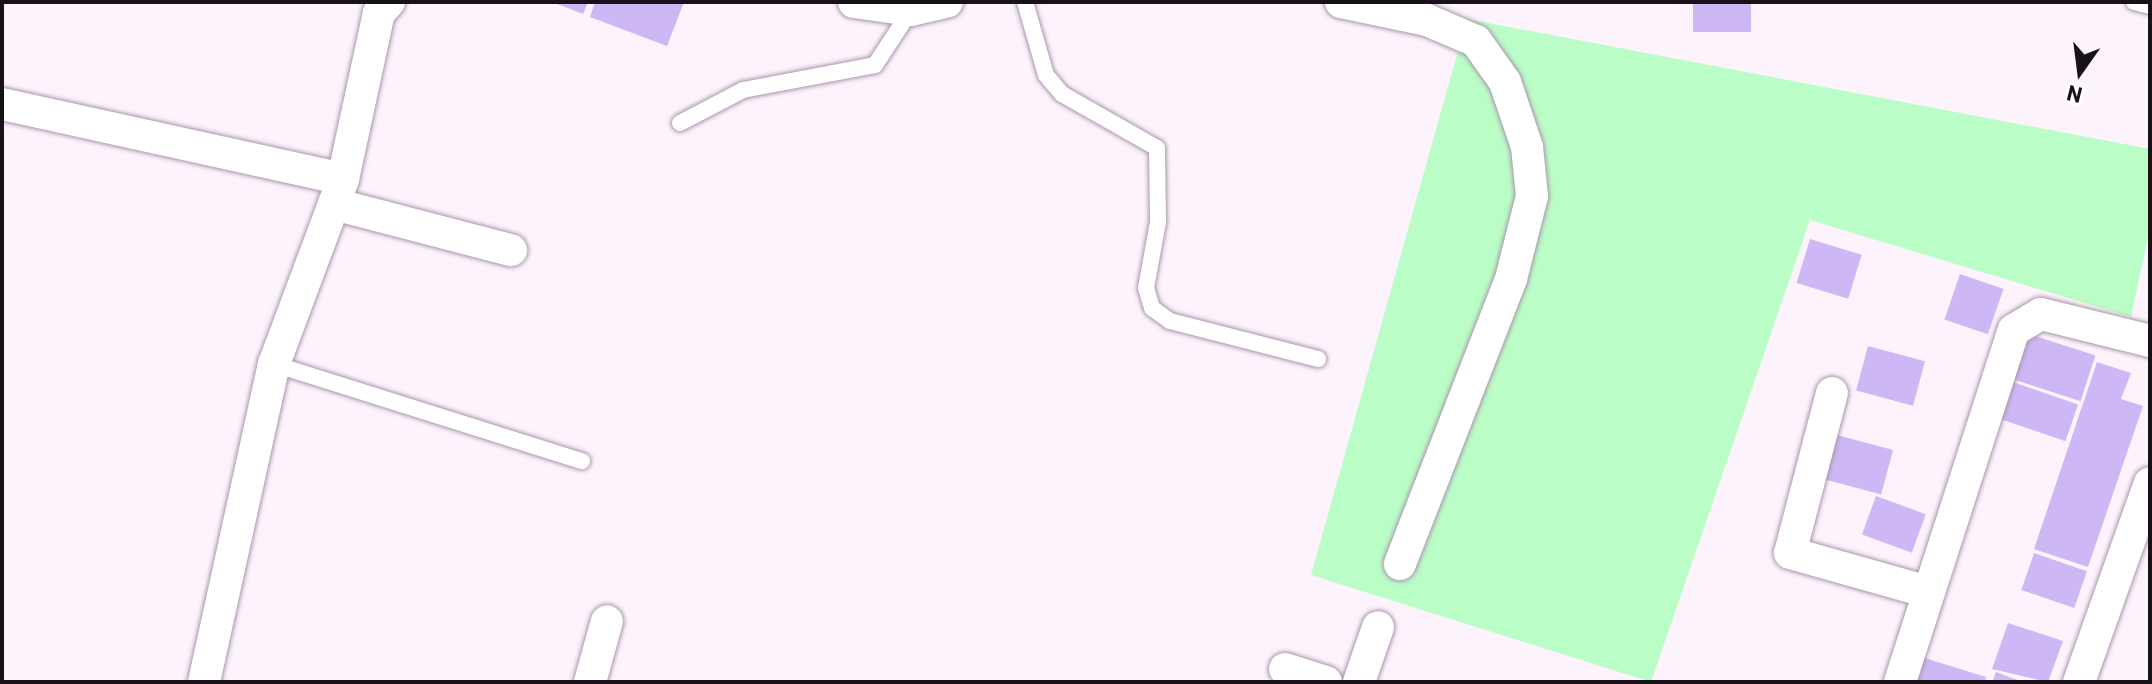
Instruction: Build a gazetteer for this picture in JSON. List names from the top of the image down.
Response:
{
  "north": "bottom"
}
